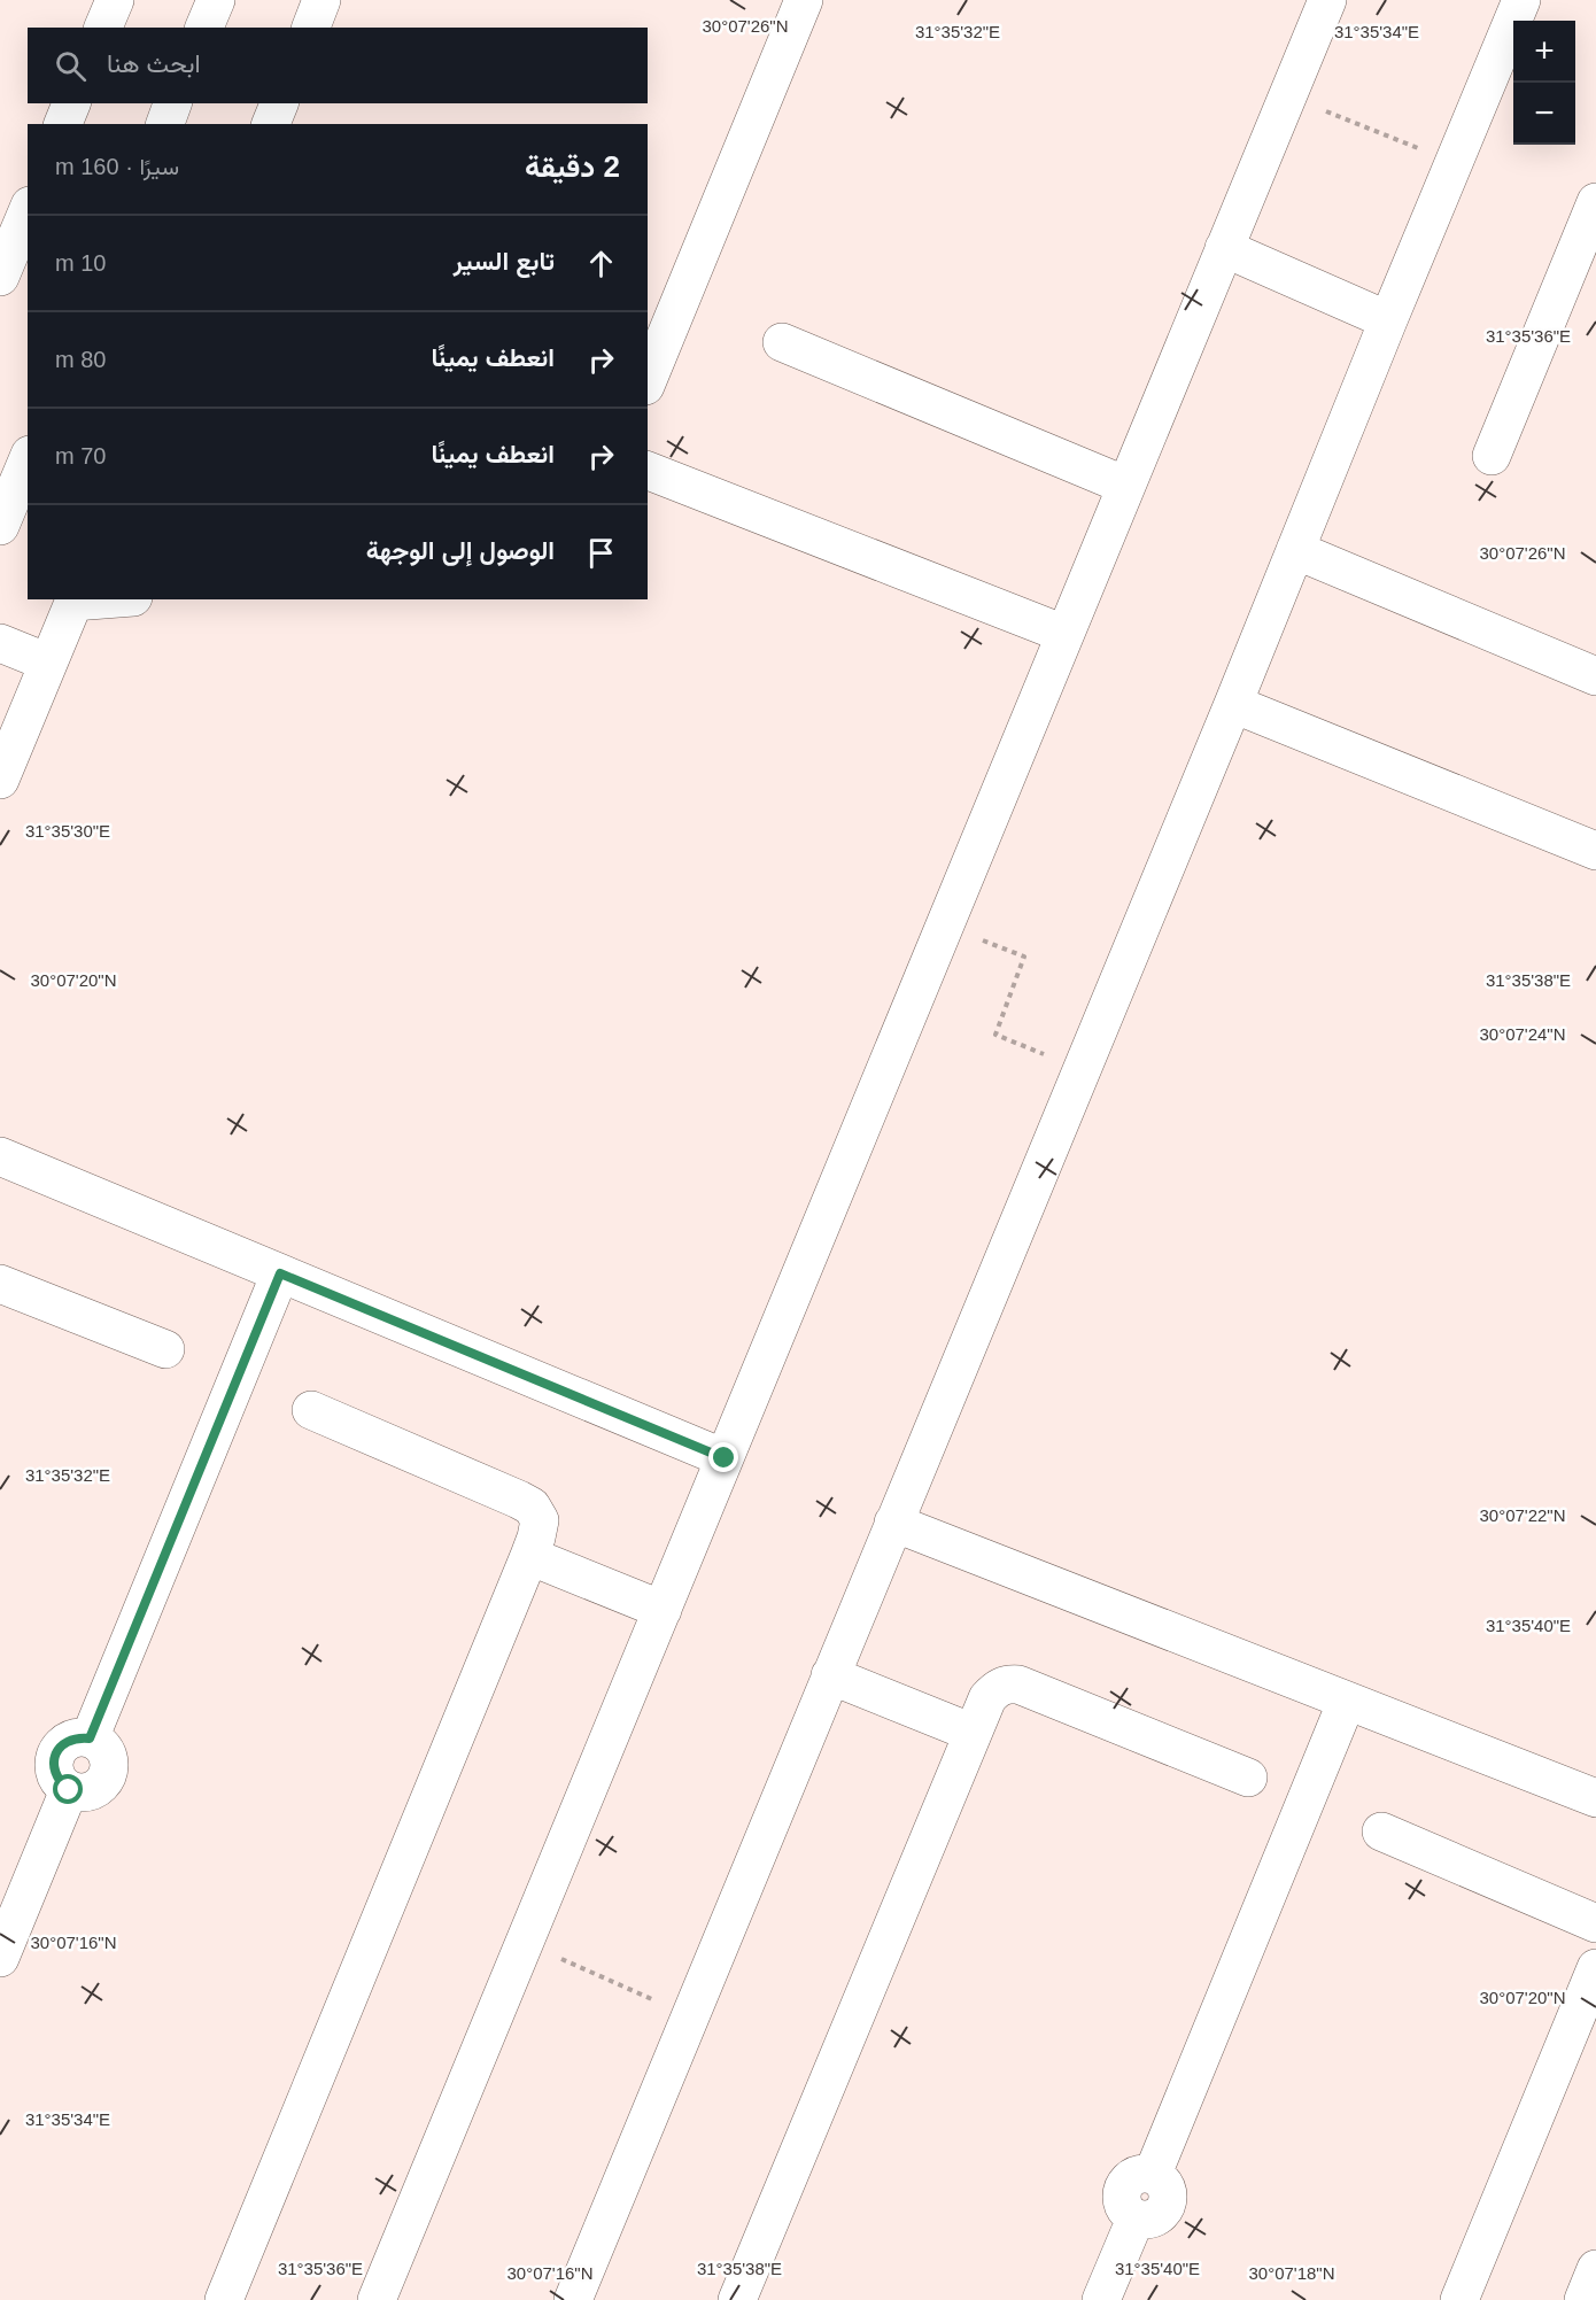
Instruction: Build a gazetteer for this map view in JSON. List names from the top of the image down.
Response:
{
  "page": {
    "map_buttons": ["+", "−"],
    "search": "ابحث هنا",
    "heading": ["2 دقيقة", "سيرًا · 160 m"],
    "list": [
      ["تابع السير", "10 m"],
      ["انعطف يمينًا", "80 m"],
      ["انعطف يمينًا", "70 m"],
      "الوصول إلى الوجهة"
    ]
  },
  "coordinates": [
    "30°07'26\"N",
    "31°35'32\"E",
    "31°35'34\"E",
    "31°35'36\"E",
    "31°35'30\"E",
    "30°07'20\"N",
    "31°35'38\"E",
    "30°07'24\"N",
    "30°07'22\"N",
    "31°35'40\"E",
    "30°07'16\"N",
    "30°07'18\"N"
  ]
}
